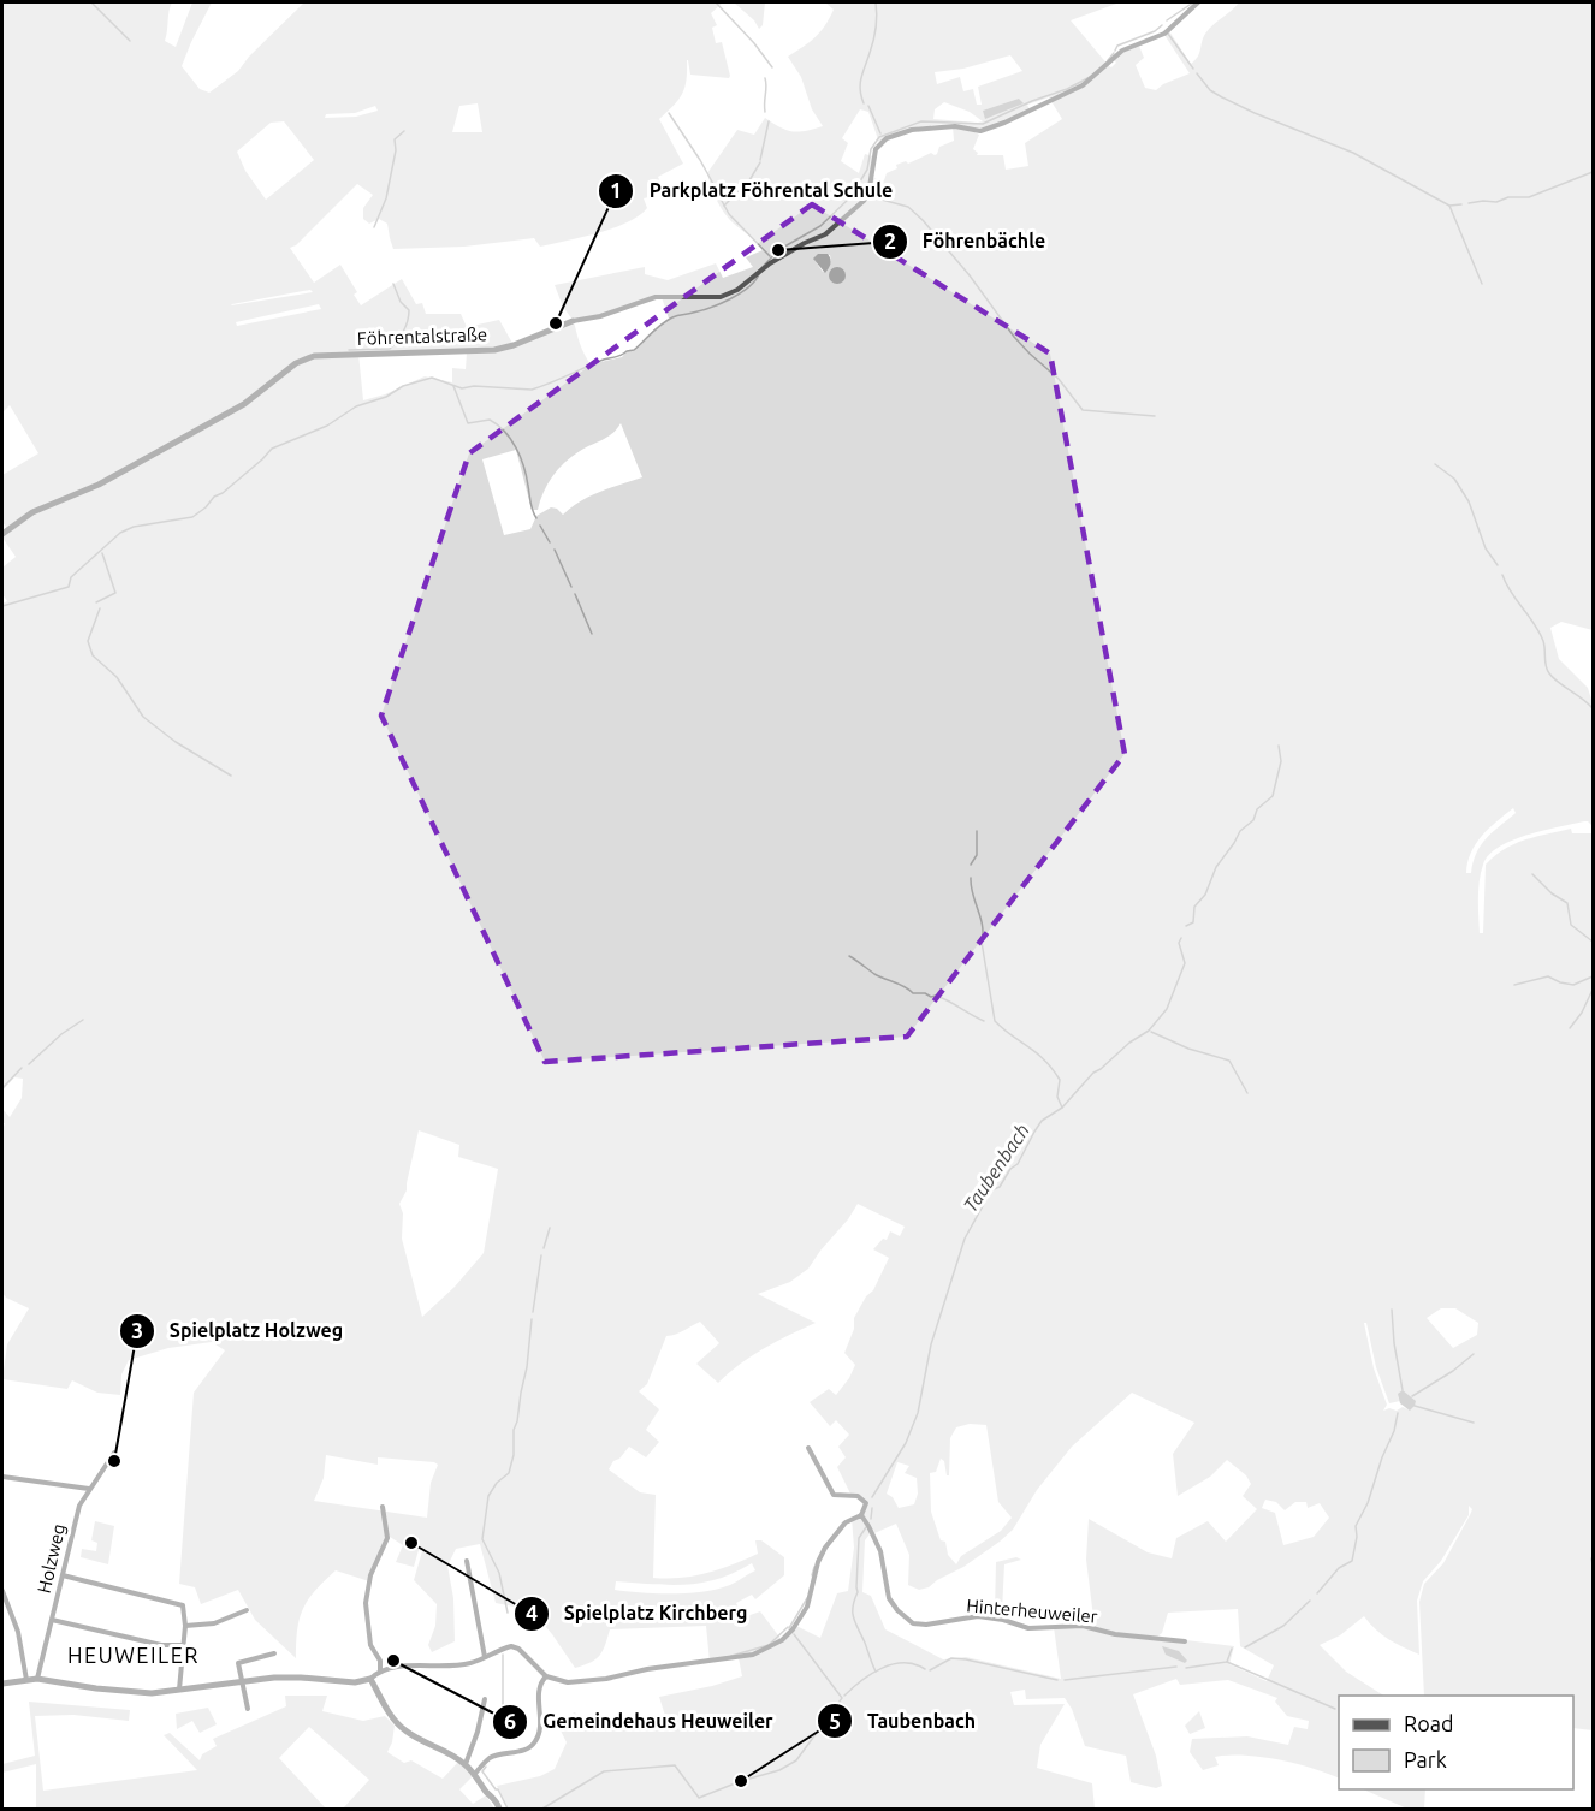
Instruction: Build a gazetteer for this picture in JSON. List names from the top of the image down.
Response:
{
  "streets": {
    "street": ["Föhrentalstraße", "Holzweg", "Hinterheuweiler"]
  },
  "districts": ["HEUWEILER"],
  "water": ["Taubenbach"],
  "places": [
    "Föhrenbächle",
    "Parkplatz Föhrental Schule",
    "Spielplatz Holzweg",
    "Spielplatz Kirchberg",
    "Gemeindehaus Heuweiler",
    "Taubenbach"
  ],
  "legend": ["Road", "Park"]
}
